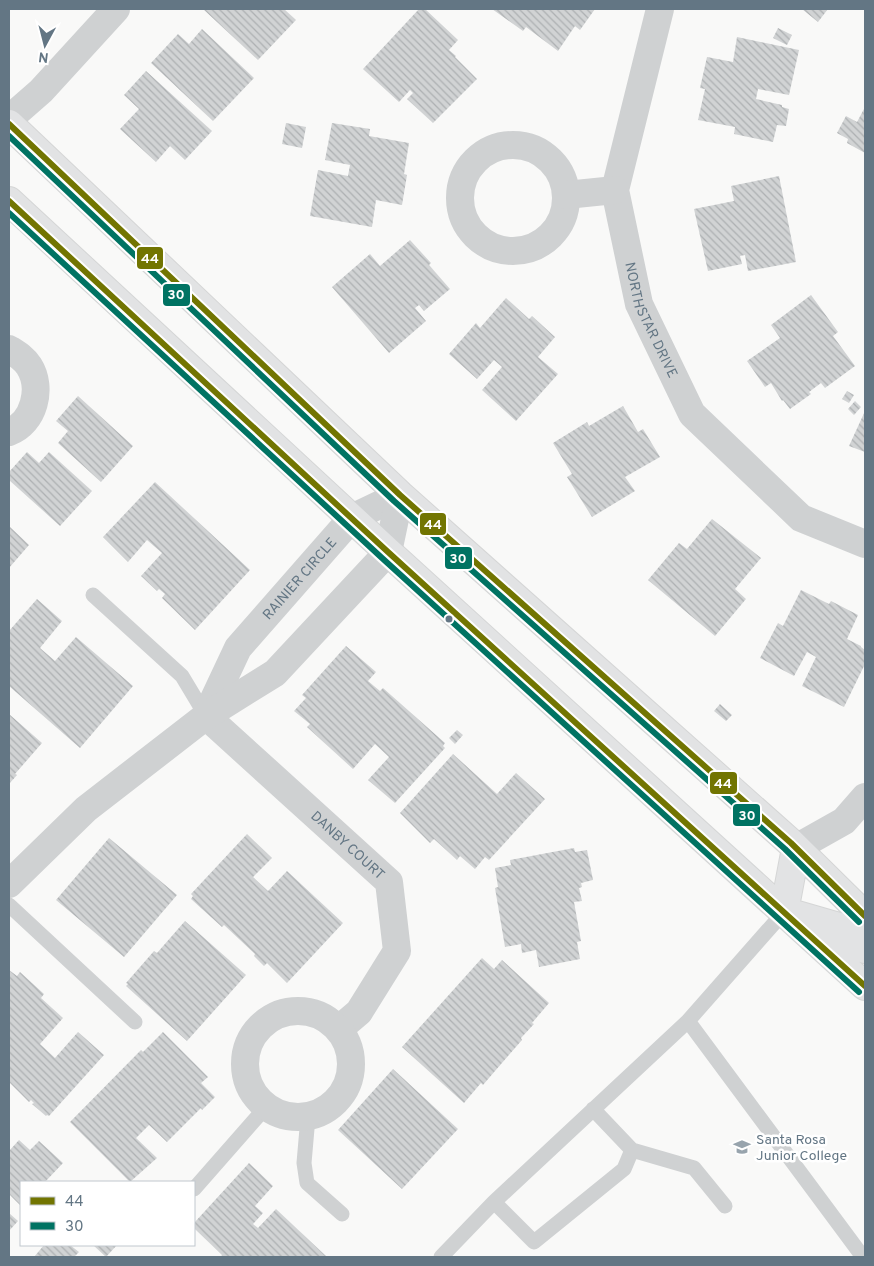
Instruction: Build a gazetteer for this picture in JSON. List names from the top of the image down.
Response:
{
  "streets": {
    "street": ["NORTHSTAR DRIVE", "RAINIER CIRCLE", "DANBY COURT"]
  },
  "crossings": [
    ["RAINIER CIRCLE", "DANBY COURT"]
  ],
  "places": {
    "school or university": ["Santa Rosa Junior College"]
  },
  "lines": ["transit line 44", "transit line 30"],
  "legend": ["44", "30"],
  "north": "bottom"
}
